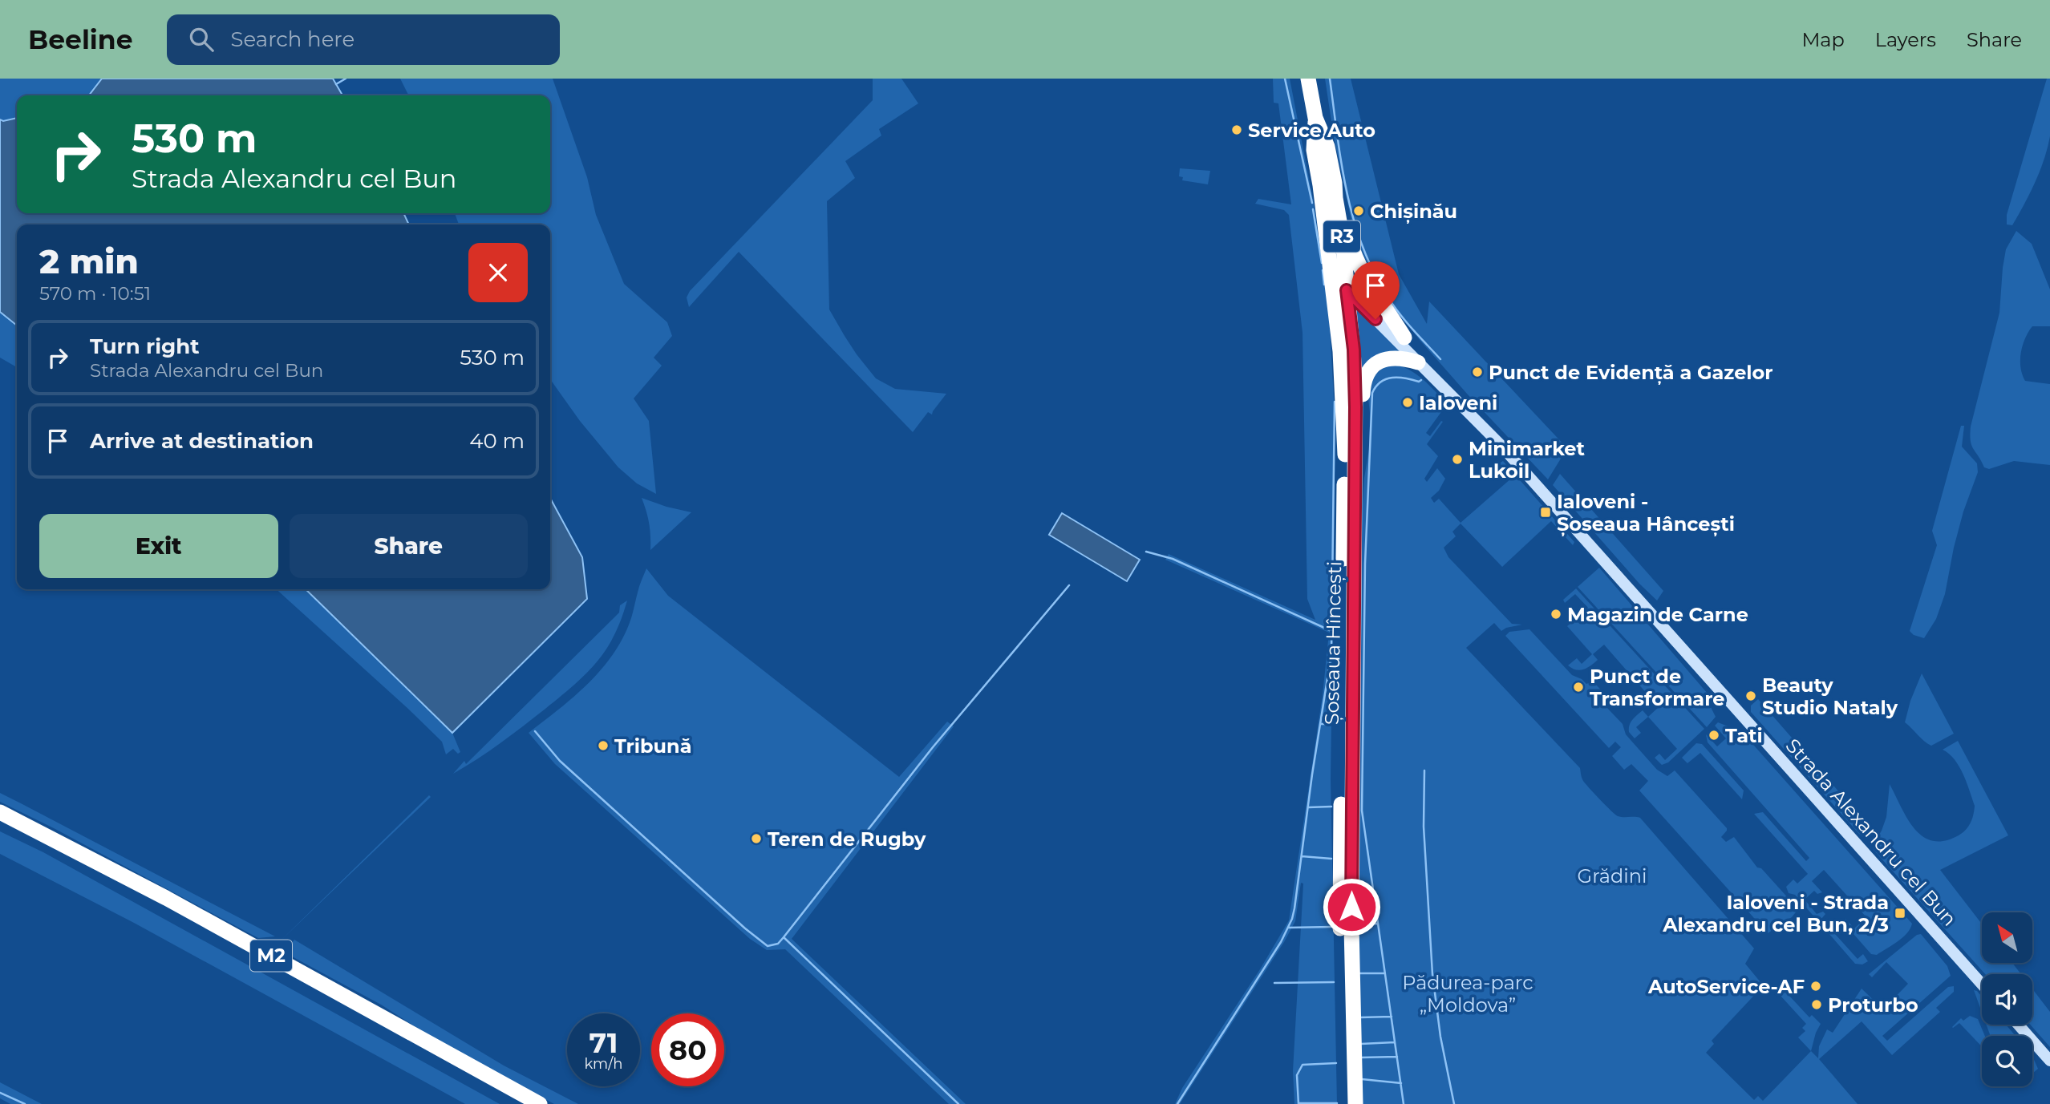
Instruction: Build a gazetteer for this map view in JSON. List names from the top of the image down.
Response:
{
  "streets": {
    "highway": ["R3", "Șoseaua Hîncești", "M2"],
    "main road": ["Strada Alexandru cel Bun"]
  },
  "crossings": [
    ["R3", "Șoseaua Hîncești"],
    ["R3", "Strada Alexandru cel Bun"],
    ["Șoseaua Hîncești", "Strada Alexandru cel Bun"]
  ],
  "parks": ["Grădini", "Pădurea-parc „Moldova”"],
  "places": {
    "other": [
      "Service Auto",
      "Chișinău",
      "Punct de Evidență a Gazelor",
      "Ialoveni",
      "Minimarket Lukoil",
      "Magazin de Carne",
      "Punct de Transformare",
      "Beauty Studio Nataly",
      "Tati",
      "Tribună",
      "Teren de Rugby",
      "AutoService-AF",
      "Proturbo"
    ],
    "transit": ["Ialoveni - Șoseaua Hâncești", "Ialoveni - Strada Alexandru cel Bun, 2/3"]
  },
  "north": "top left",
  "page": {
    "header": "Beeline",
    "search": "Search here",
    "nav": ["Map", "Layers", "Share"],
    "turn": ["530 m", "Strada Alexandru cel Bun"],
    "heading": ["2 min", "570 m · 10:51"],
    "list": [
      {
        "name": "Turn right",
        "note": "Strada Alexandru cel Bun",
        "value": "530 m"
      },
      {
        "name": "Arrive at destination",
        "value": "40 m"
      }
    ],
    "buttons": ["Exit", "Share"],
    "speed": "71 km/h",
    "limit": "80"
  }
}
